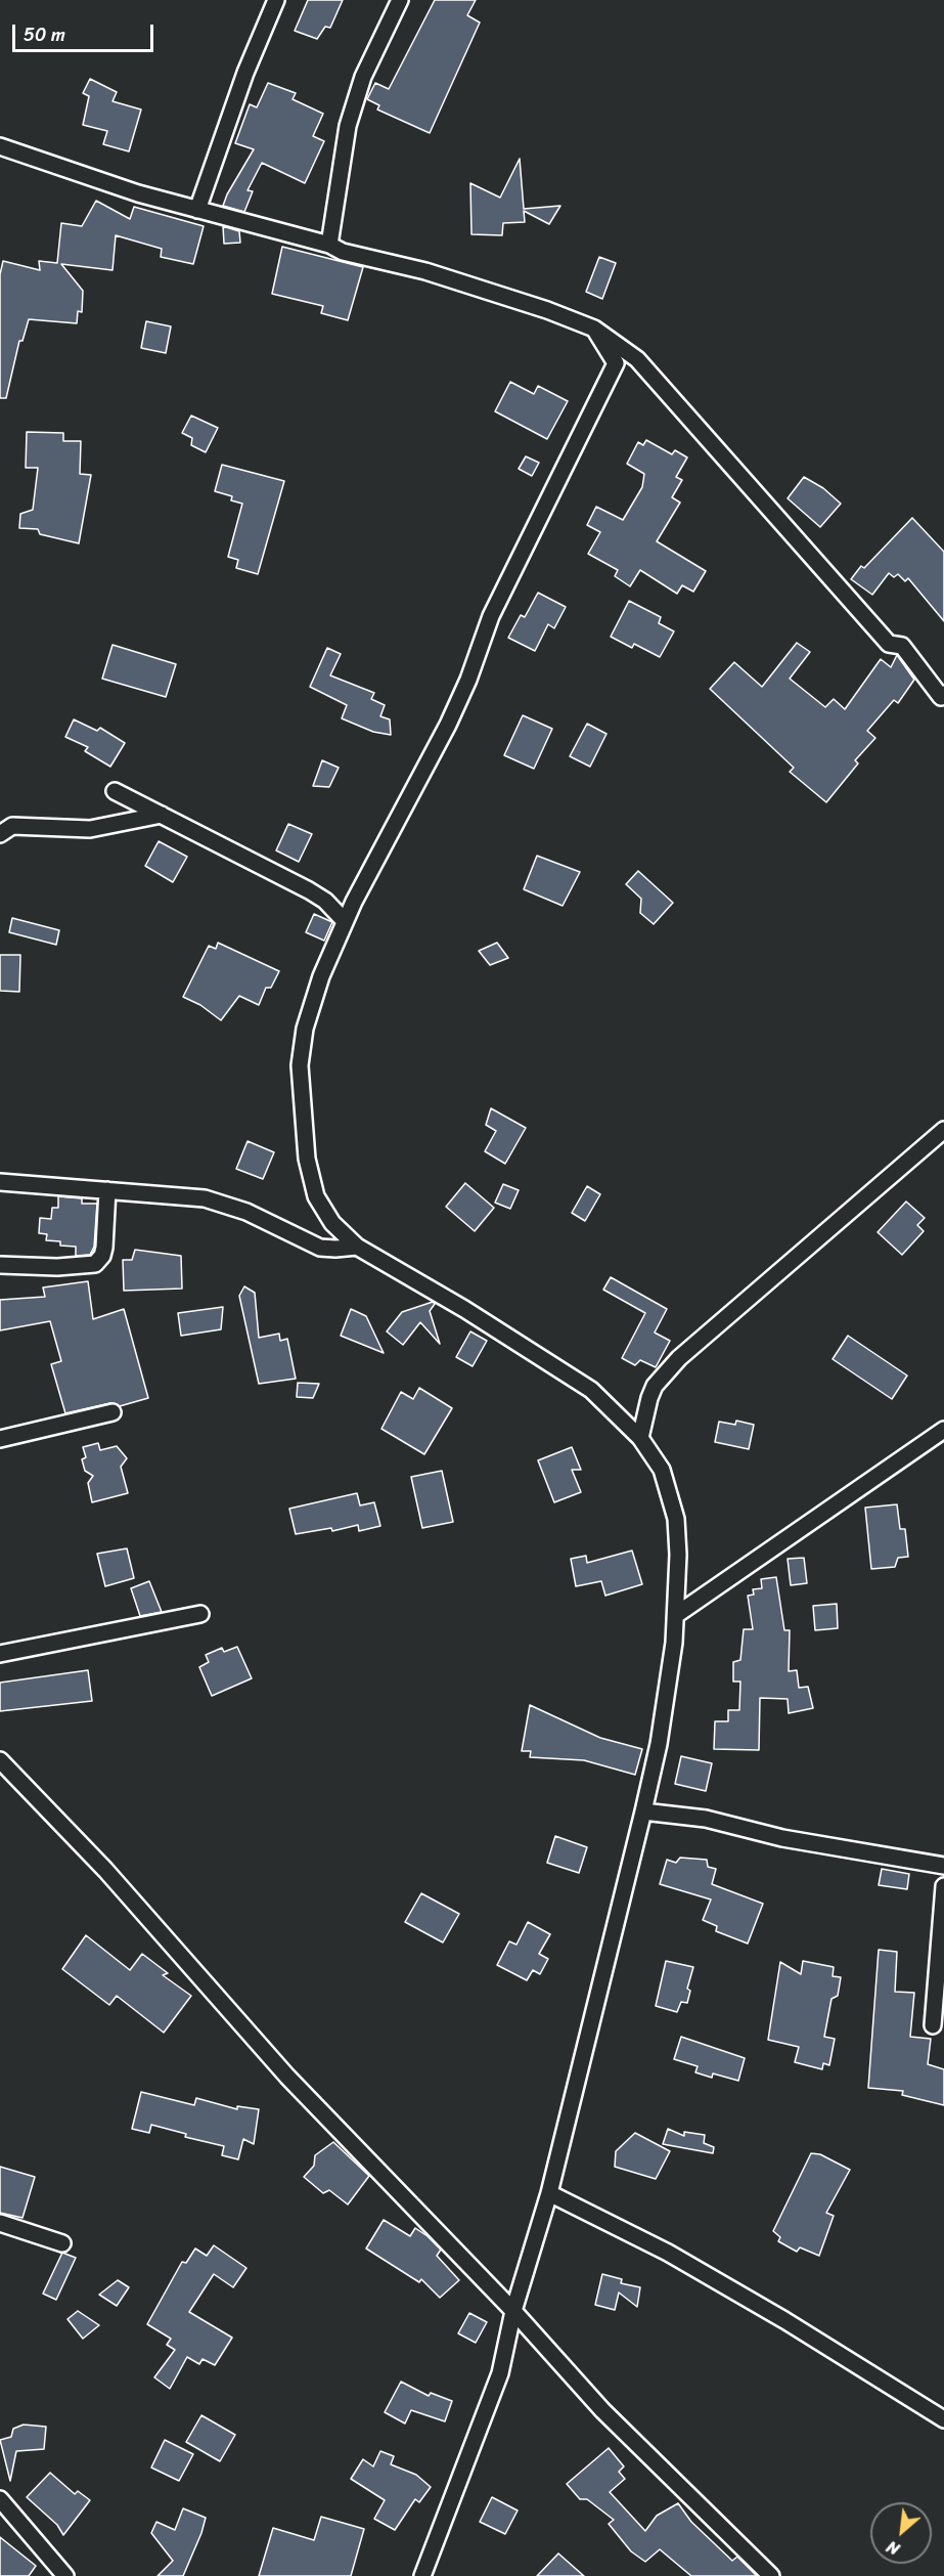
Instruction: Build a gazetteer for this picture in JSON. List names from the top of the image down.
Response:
{
  "scale_bar": "50 m",
  "north": "bottom left"
}
